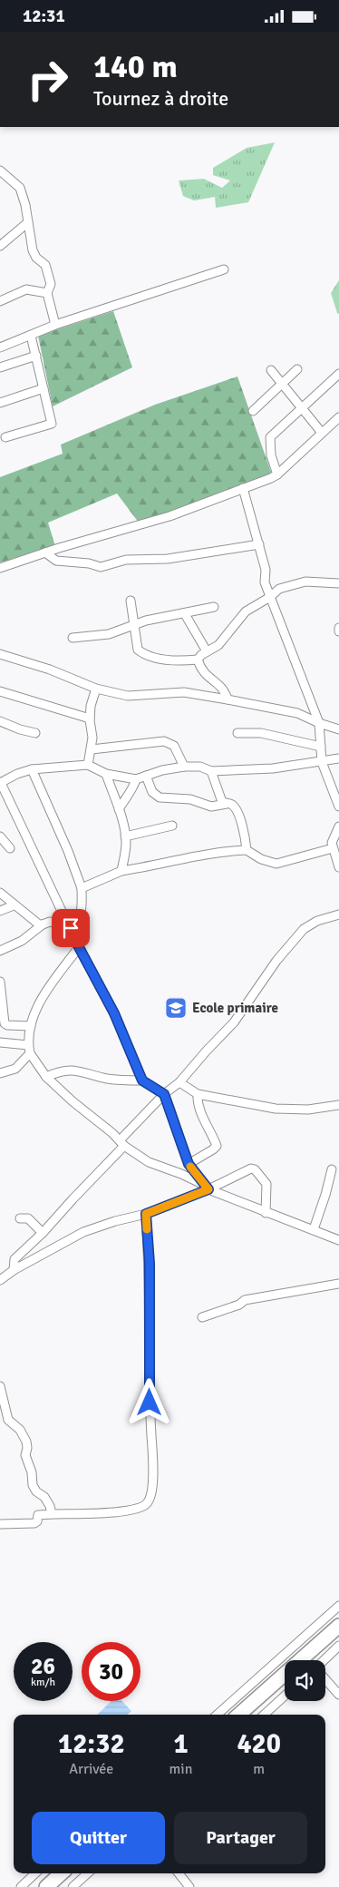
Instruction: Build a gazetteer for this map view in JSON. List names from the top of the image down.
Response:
{
  "places": {
    "school or university": ["Ecole primaire"]
  },
  "page": {
    "status": "12:31",
    "turn": ["140 m", "Tournez à droite"],
    "speed": "26 km/h",
    "limit": "30",
    "eta": [
      "12:32",
      "Arrivée",
      "1",
      "min",
      "420",
      "m"
    ],
    "buttons": ["Quitter", "Partager"]
  }
}
